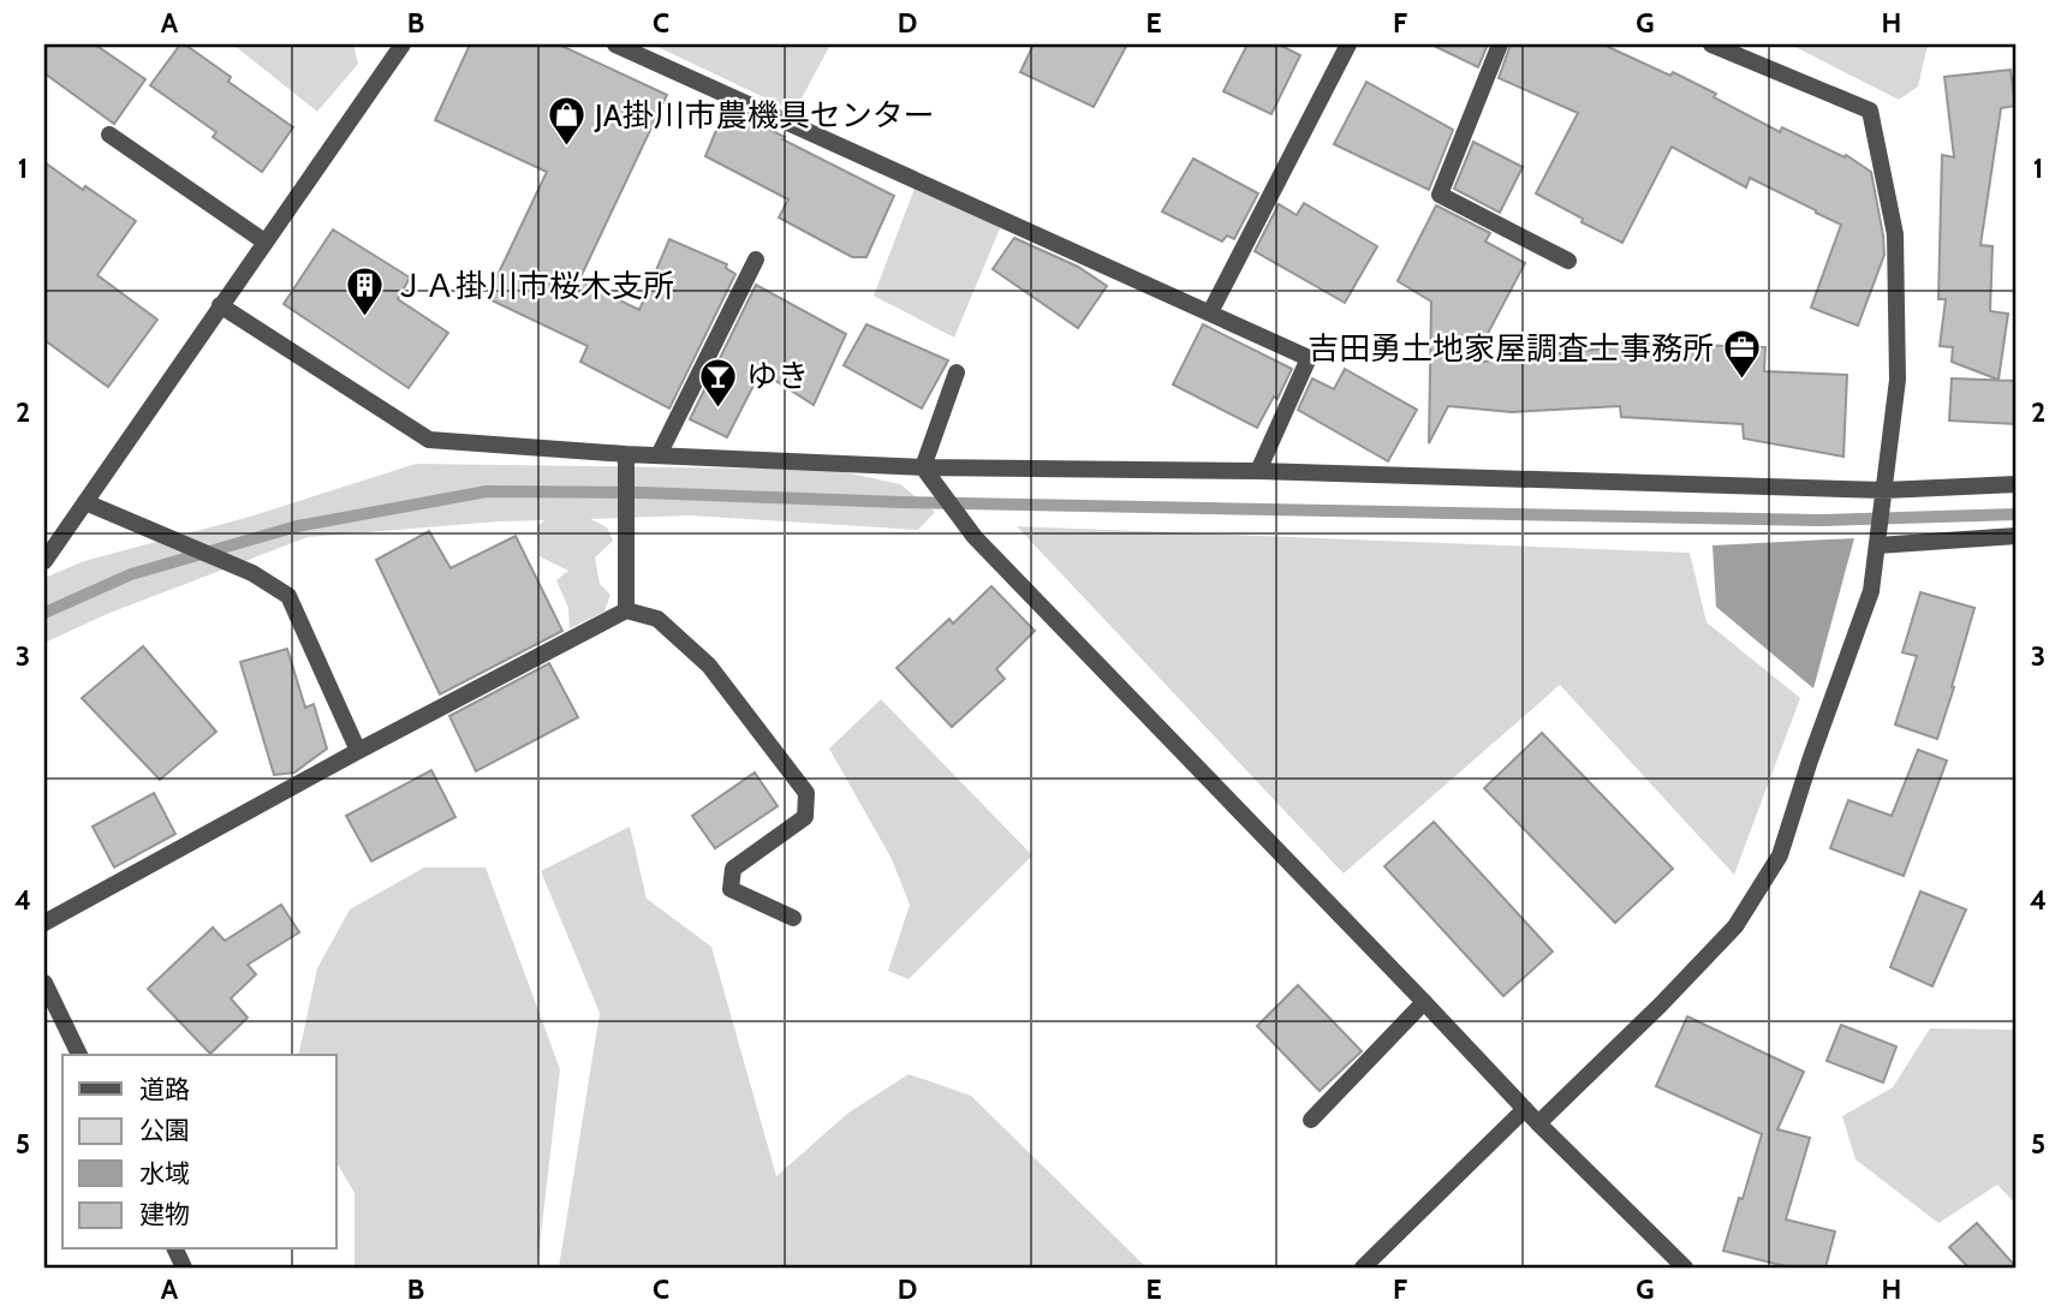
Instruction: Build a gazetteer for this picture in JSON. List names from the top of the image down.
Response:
{
  "places": {
    "shop": ["JA掛川市農機具センター"],
    "building": ["ＪＡ掛川市桜木支所"],
    "office": ["吉田勇土地家屋調査士事務所"],
    "bar": ["ゆき"]
  },
  "legend": [
    "道路",
    "公園",
    "水域",
    "建物"
  ],
  "grid": {
    "columns": [
      "A",
      "B",
      "C",
      "D",
      "E",
      "F",
      "G",
      "H"
    ],
    "rows": [
      "1",
      "2",
      "3",
      "4",
      "5"
    ]
  }
}
